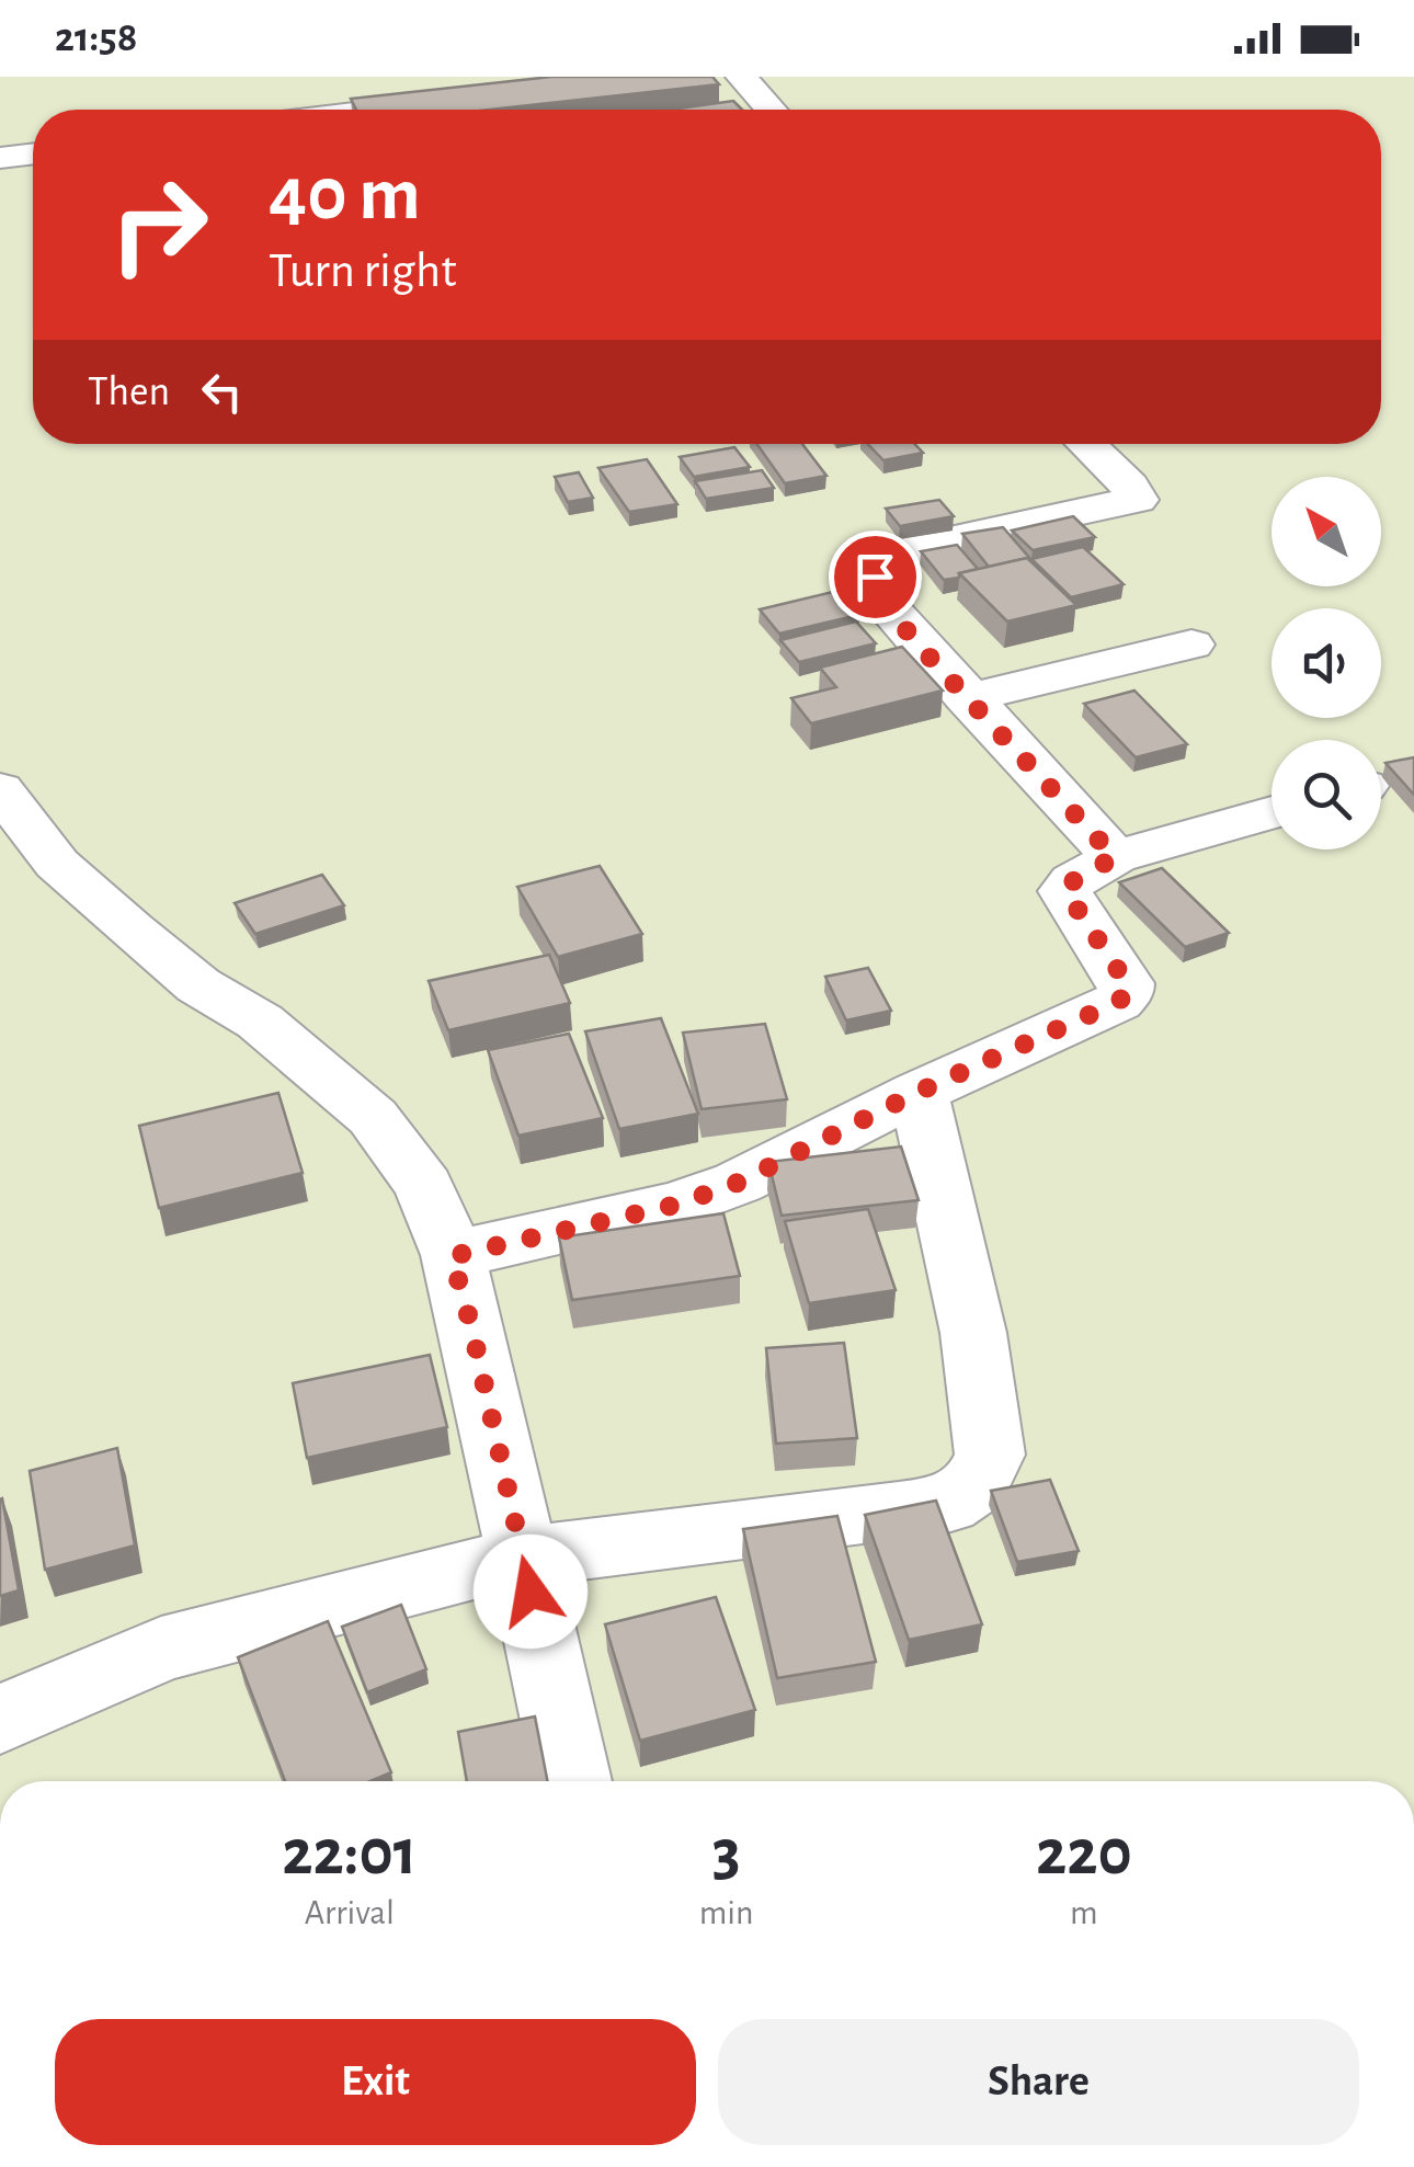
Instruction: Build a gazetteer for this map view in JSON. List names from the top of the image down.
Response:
{
  "north": "top left",
  "page": {
    "status": "21:58",
    "turn": ["40 m", "Turn right"],
    "then": "Then",
    "eta": [
      "22:01",
      "Arrival",
      "3",
      "min",
      "220",
      "m"
    ],
    "buttons": ["Exit", "Share"]
  }
}
